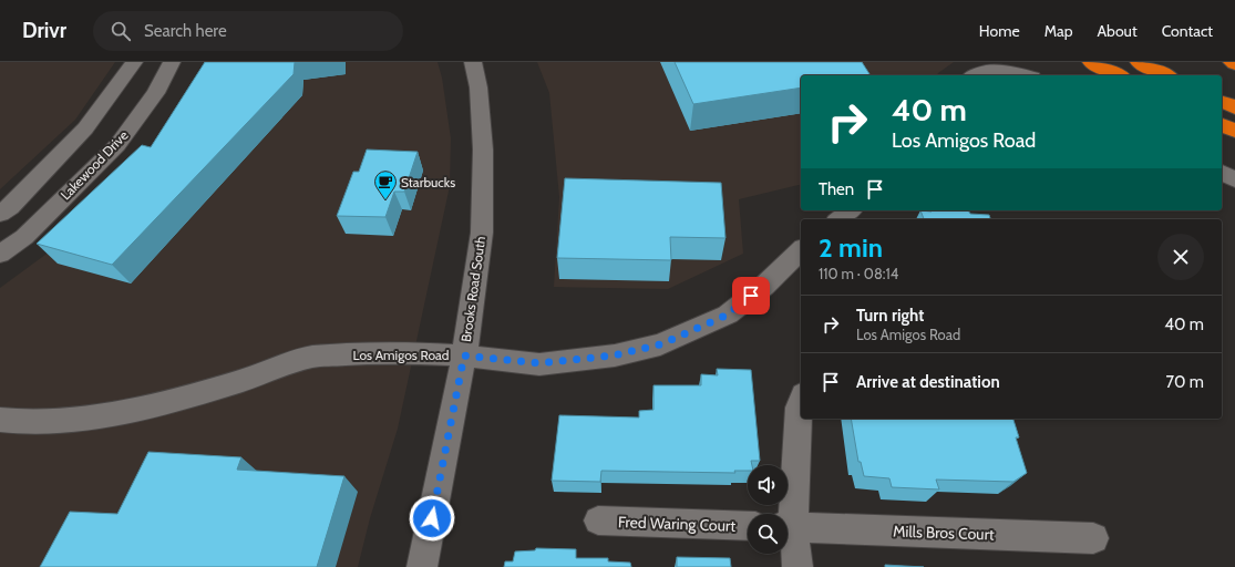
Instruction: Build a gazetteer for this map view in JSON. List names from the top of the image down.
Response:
{
  "streets": {
    "street": [
      "Lakewood Drive",
      "Brooks Road South",
      "Los Amigos Road",
      "Fred Waring Court",
      "Mills Bros Court"
    ]
  },
  "crossings": [
    ["Brooks Road South", "Los Amigos Road"]
  ],
  "places": {
    "cafe": ["Starbucks"]
  },
  "page": {
    "header": "Drivr",
    "search": "Search here",
    "nav": [
      "Home",
      "Map",
      "About",
      "Contact"
    ],
    "turn": ["40 m", "Los Amigos Road"],
    "then": "Then",
    "heading": ["2 min", "110 m · 08:14"],
    "list": [
      {
        "name": "Turn right",
        "note": "Los Amigos Road",
        "value": "40 m"
      },
      {
        "name": "Arrive at destination",
        "value": "70 m"
      }
    ]
  }
}
